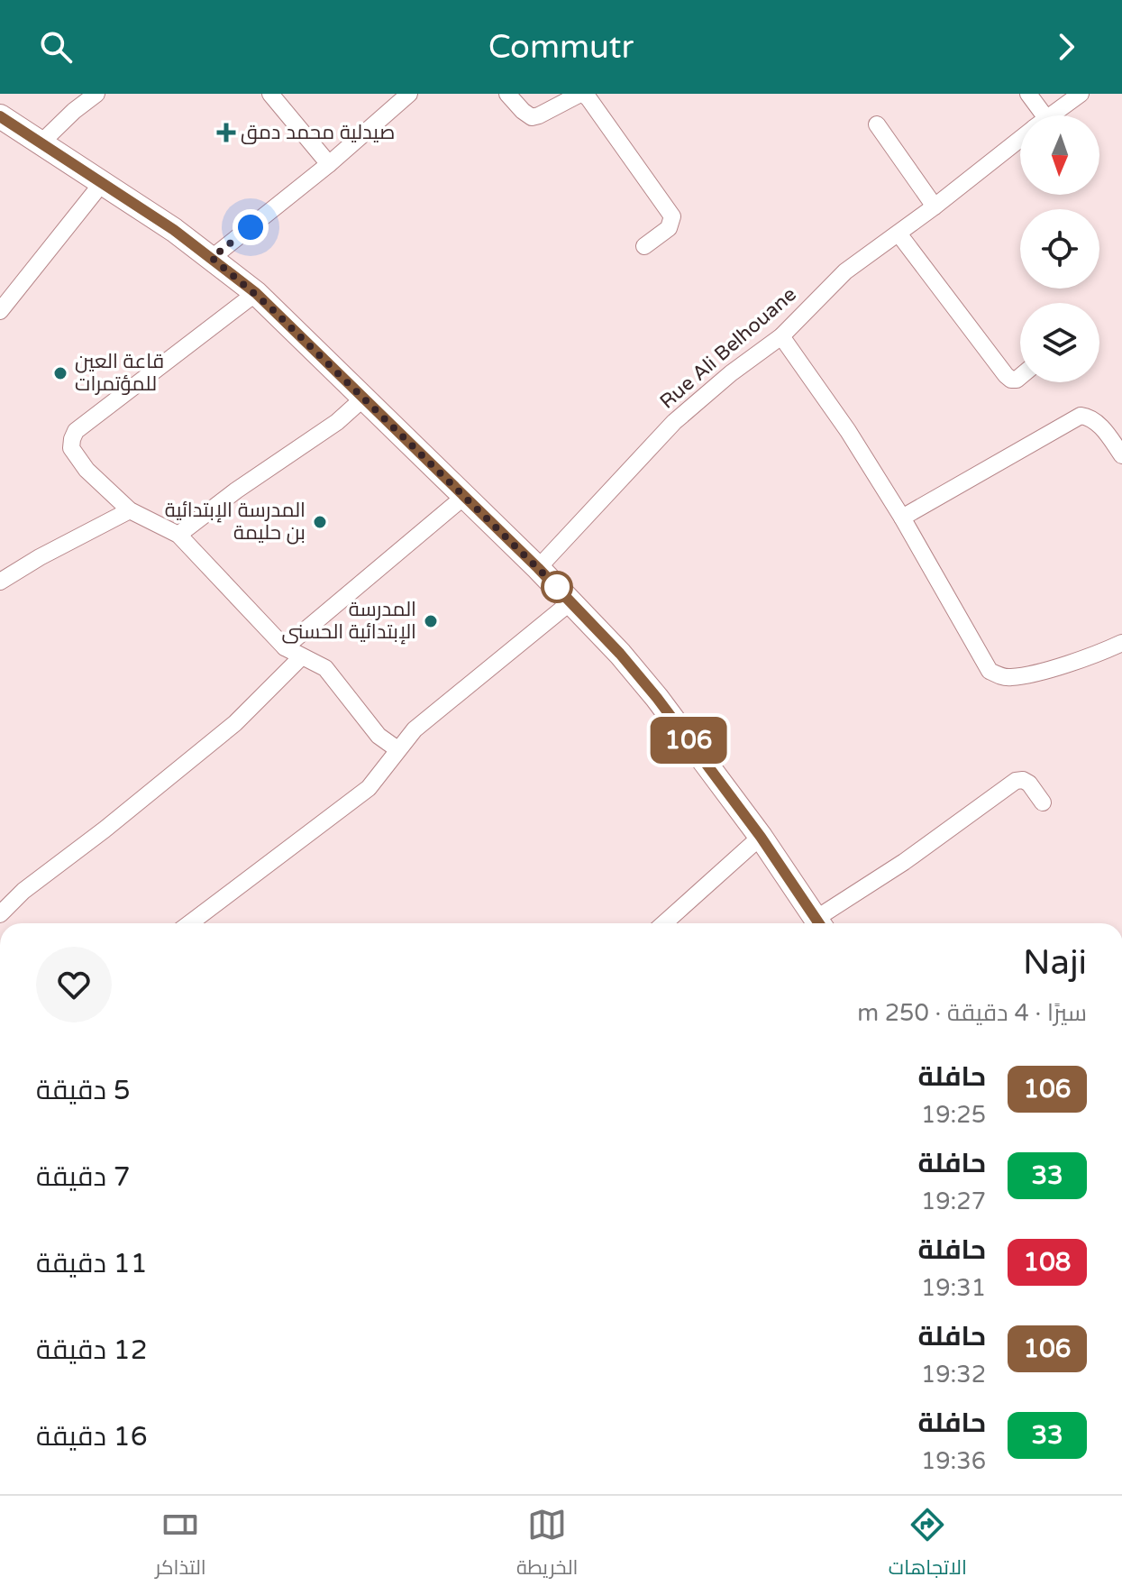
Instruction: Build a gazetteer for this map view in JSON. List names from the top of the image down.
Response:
{
  "streets": {
    "street": ["Rue Ali Belhouane"]
  },
  "places": {
    "health": ["صيدلية محمد دمق"],
    "other": ["قاعة العين للمؤتمرات", "المدرسة الإبتدائية بن حليمة", "المدرسة الإبتدائية الحسنى"]
  },
  "lines": ["bus line 106"],
  "north": "bottom",
  "page": {
    "header": "Commutr",
    "on_map": "106",
    "heading": ["Naji", "سيرًا · 4 دقيقة · 250 m"],
    "list": [
      {
        "mark": "106",
        "name": "حافلة",
        "note": "19:25",
        "value": "5 دقيقة"
      },
      {
        "mark": "33",
        "name": "حافلة",
        "note": "19:27",
        "value": "7 دقيقة"
      },
      {
        "mark": "108",
        "name": "حافلة",
        "note": "19:31",
        "value": "11 دقيقة"
      },
      {
        "mark": "106",
        "name": "حافلة",
        "note": "19:32",
        "value": "12 دقيقة"
      },
      {
        "mark": "33",
        "name": "حافلة",
        "note": "19:36",
        "value": "16 دقيقة"
      }
    ],
    "tabs": ["الاتجاهات", "الخريطة", "التذاكر"]
  }
}
